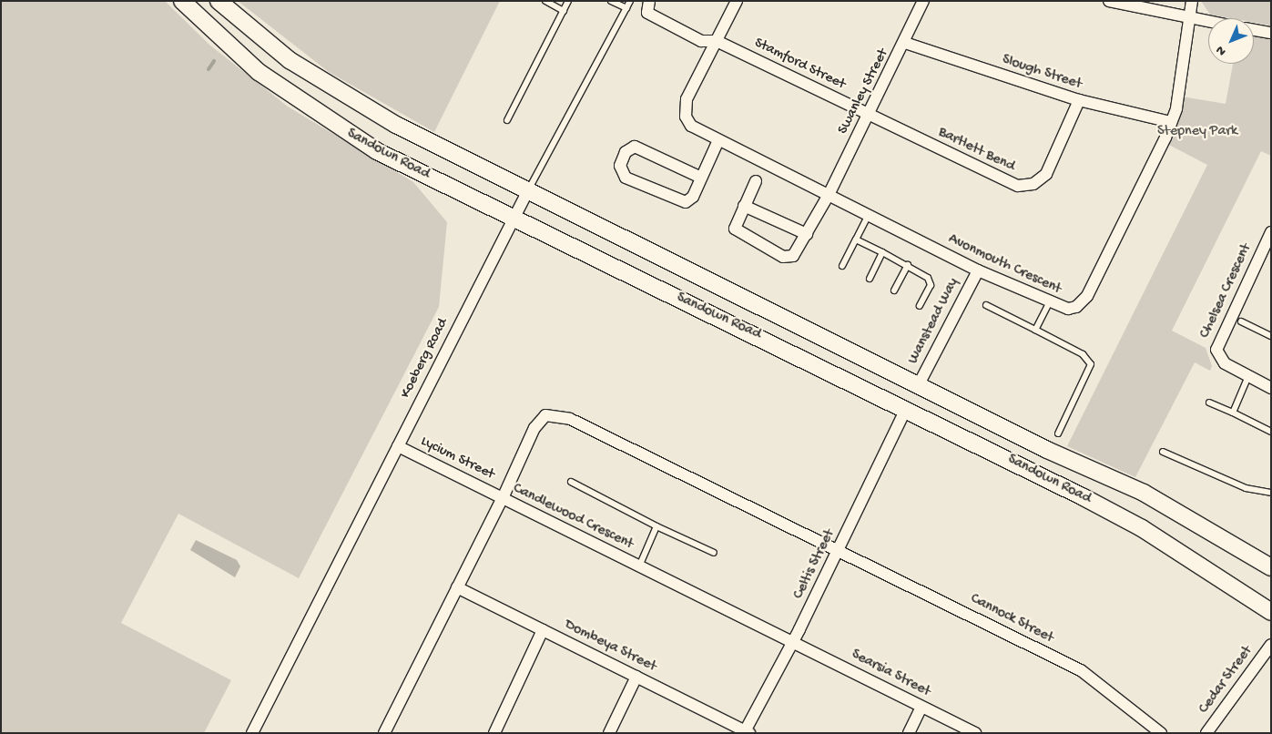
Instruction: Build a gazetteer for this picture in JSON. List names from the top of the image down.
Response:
{
  "streets": {
    "main road": ["Sandown Road"],
    "street": [
      "Stamford Street",
      "Slough Street",
      "Swanley Street",
      "Bartlett Bend",
      "Avonmouth Crescent",
      "Chelsea Crescent",
      "Wanstead Way",
      "Koeberg Road",
      "Lycium Street",
      "Candlewood Crescent",
      "Celtis Street",
      "Cannock Street",
      "Dombeya Street",
      "Searsia Street",
      "Cedar Street"
    ]
  },
  "crossings": [
    ["Stamford Street", "Swanley Street"],
    ["Stamford Street", "Bartlett Bend"],
    ["Stamford Street", "Avonmouth Crescent"],
    ["Slough Street", "Swanley Street"],
    ["Slough Street", "Bartlett Bend"],
    ["Slough Street", "Avonmouth Crescent"],
    ["Swanley Street", "Bartlett Bend"],
    ["Swanley Street", "Avonmouth Crescent"],
    ["Sandown Road", "Wanstead Way"],
    ["Sandown Road", "Koeberg Road"],
    ["Sandown Road", "Celtis Street"],
    ["Avonmouth Crescent", "Wanstead Way"],
    ["Koeberg Road", "Lycium Street"],
    ["Lycium Street", "Candlewood Crescent"],
    ["Lycium Street", "Cannock Street"],
    ["Candlewood Crescent", "Celtis Street"],
    ["Candlewood Crescent", "Cannock Street"],
    ["Candlewood Crescent", "Dombeya Street"],
    ["Candlewood Crescent", "Searsia Street"],
    ["Celtis Street", "Cannock Street"],
    ["Celtis Street", "Dombeya Street"],
    ["Celtis Street", "Searsia Street"]
  ],
  "parks": ["Stepney Park"],
  "north": "bottom left"
}
